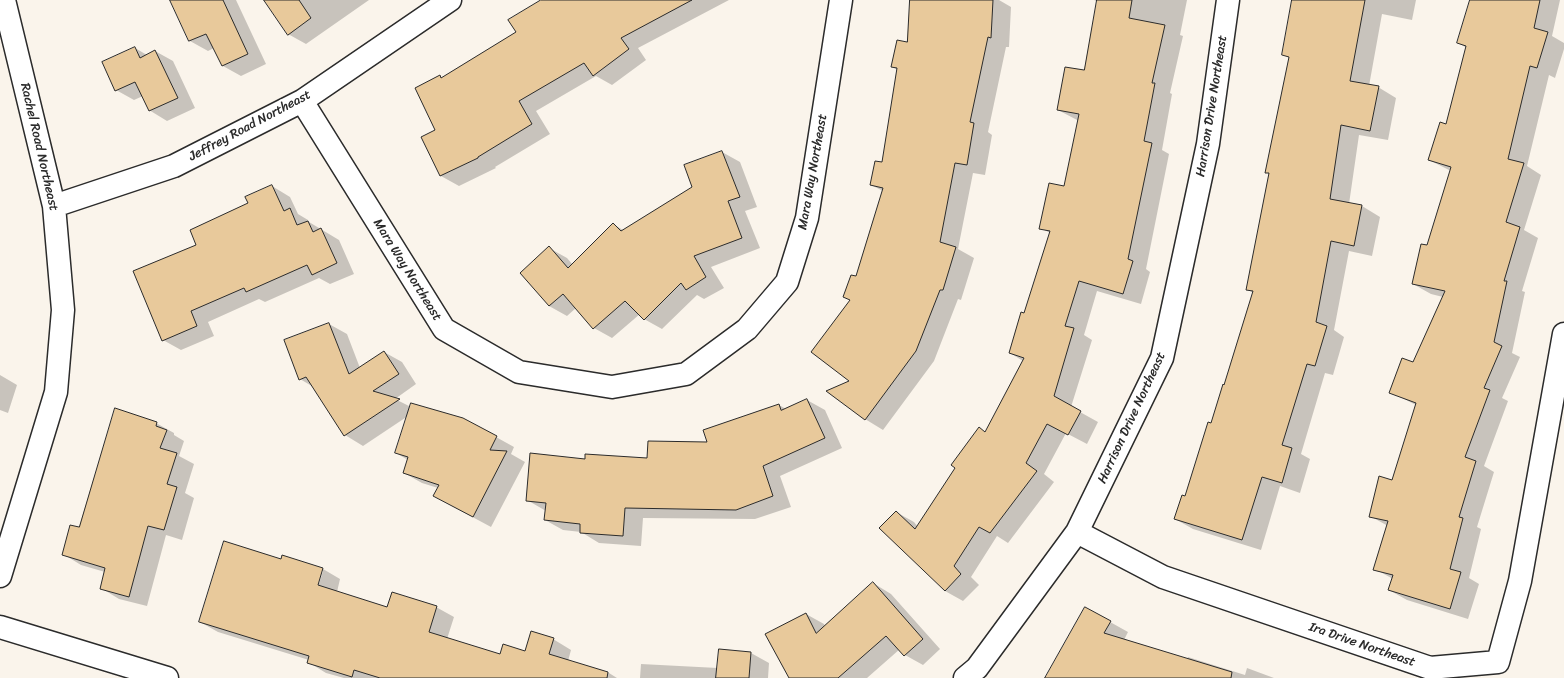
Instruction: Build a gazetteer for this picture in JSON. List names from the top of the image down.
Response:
{
  "streets": {
    "street": [
      "Harrison Drive Northeast",
      "Jeffrey Road Northeast",
      "Rachel Road Northeast",
      "Mara Way Northeast",
      "Ira Drive Northeast"
    ]
  },
  "crossings": [
    ["Harrison Drive Northeast", "Ira Drive Northeast"],
    ["Jeffrey Road Northeast", "Rachel Road Northeast"],
    ["Jeffrey Road Northeast", "Mara Way Northeast"]
  ]
}
